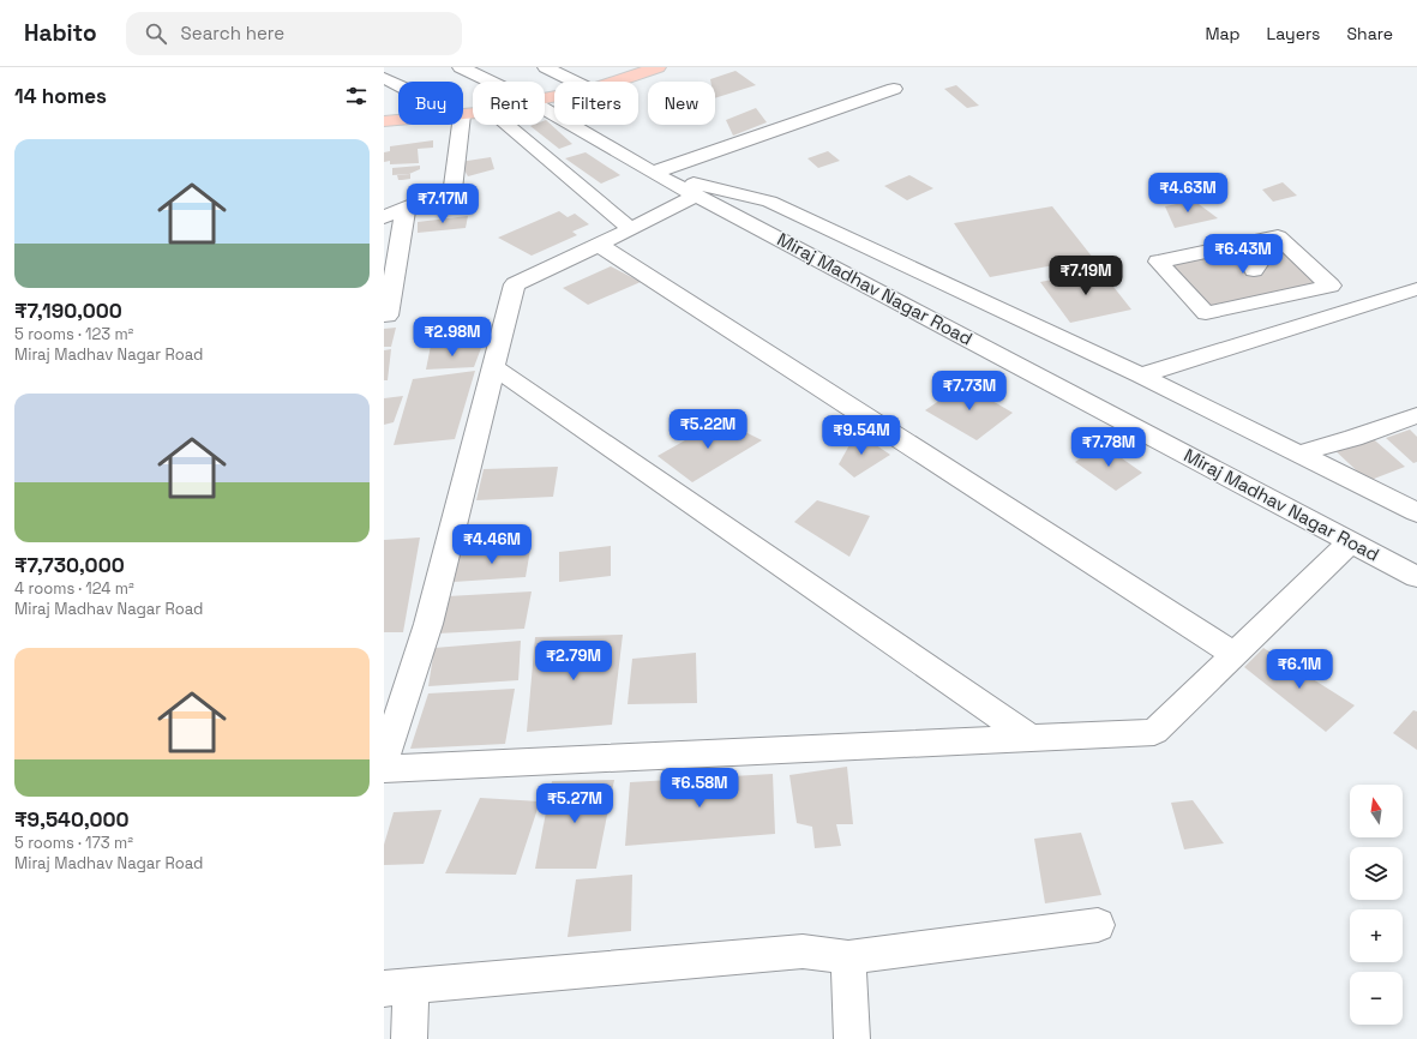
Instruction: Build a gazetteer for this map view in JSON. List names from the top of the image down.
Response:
{
  "streets": {
    "street": ["Miraj Madhav Nagar Road"]
  },
  "north": "top",
  "page": {
    "header": "Habito",
    "search": "Search here",
    "nav": ["Map", "Layers", "Share"],
    "heading": "14 homes",
    "chip": [
      "Buy",
      "Rent",
      "Filters",
      "New"
    ],
    "list": [
      {
        "name": "₹7,190,000",
        "note": "5 rooms · 123 m² · Miraj Madhav Nagar Road"
      },
      {
        "name": "₹7,730,000",
        "note": "4 rooms · 124 m² · Miraj Madhav Nagar Road"
      },
      {
        "name": "₹9,540,000",
        "note": "5 rooms · 173 m² · Miraj Madhav Nagar Road"
      }
    ],
    "price": [
      "₹4.63M",
      "₹7.17M",
      "₹6.43M",
      "₹7.19M",
      "₹2.98M",
      "₹7.73M",
      "₹5.22M",
      "₹9.54M",
      "₹7.78M",
      "₹4.46M",
      "₹2.79M",
      "₹6.1M",
      "₹6.58M",
      "₹5.27M"
    ],
    "map_buttons": ["+", "−"]
  }
}
